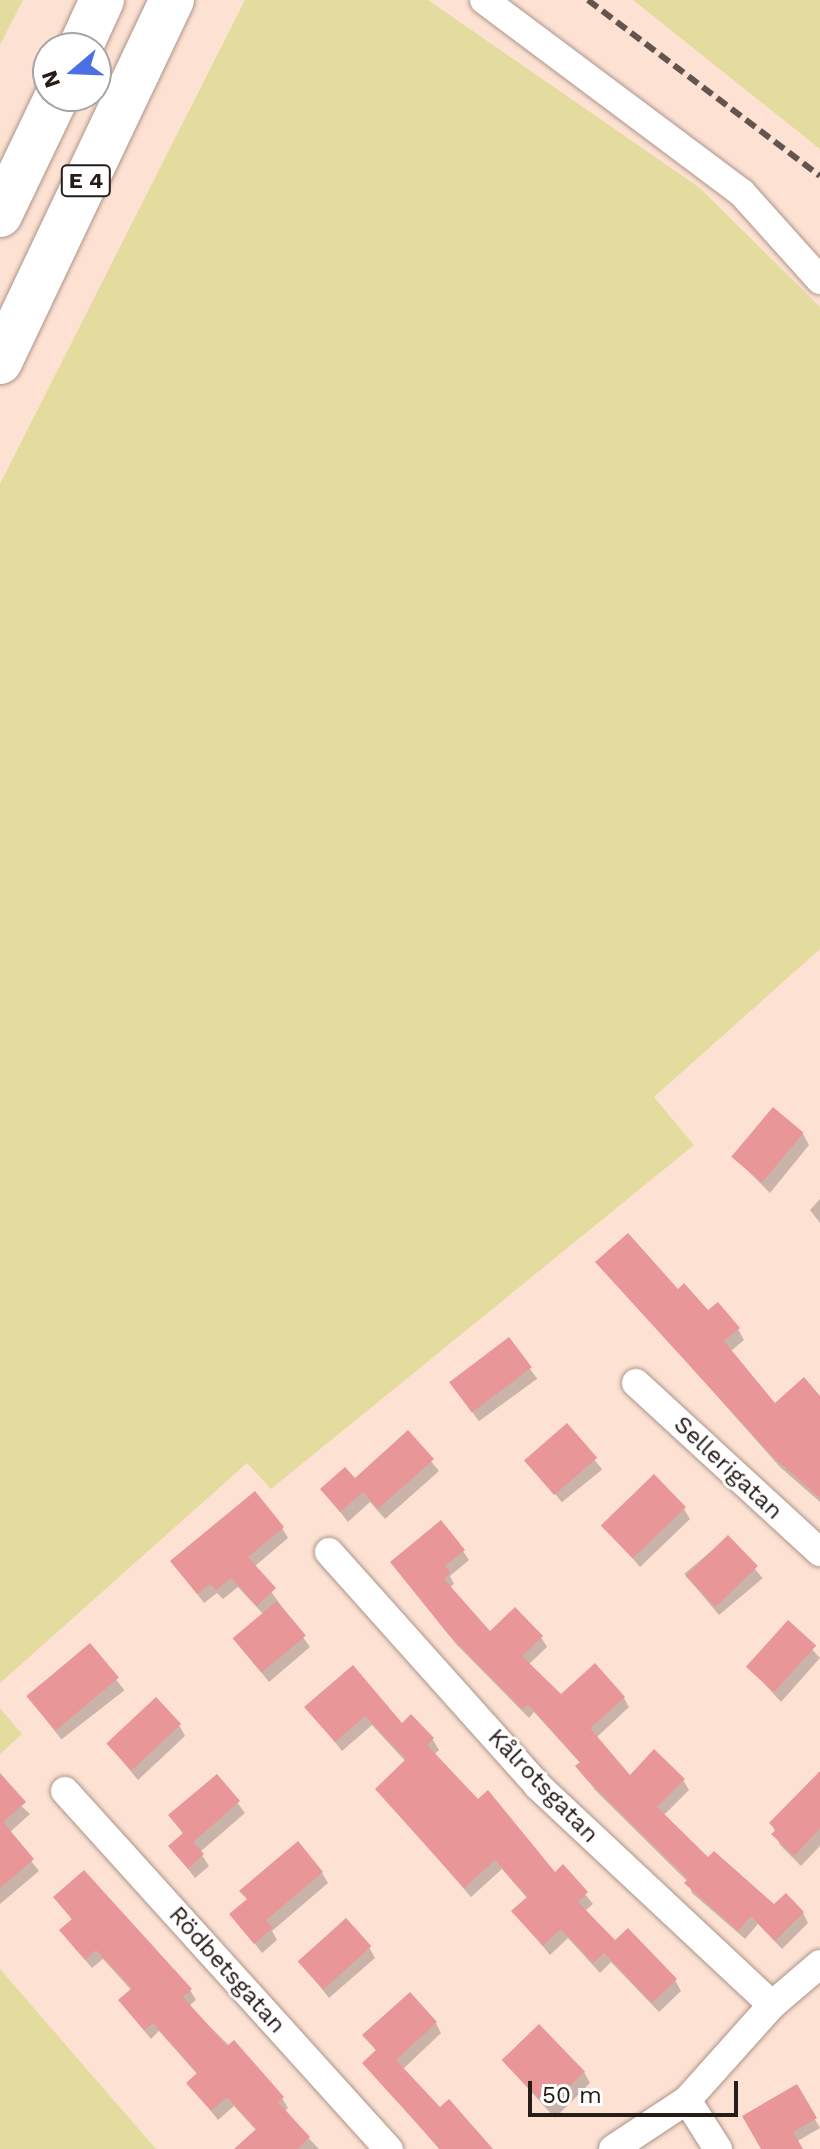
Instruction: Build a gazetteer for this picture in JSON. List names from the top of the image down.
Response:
{
  "streets": {
    "highway": ["E 4"],
    "street": ["Sellerigatan", "Kålrotsgatan", "Rödbetsgatan"]
  },
  "scale_bar": "50 m",
  "north": "left"
}
